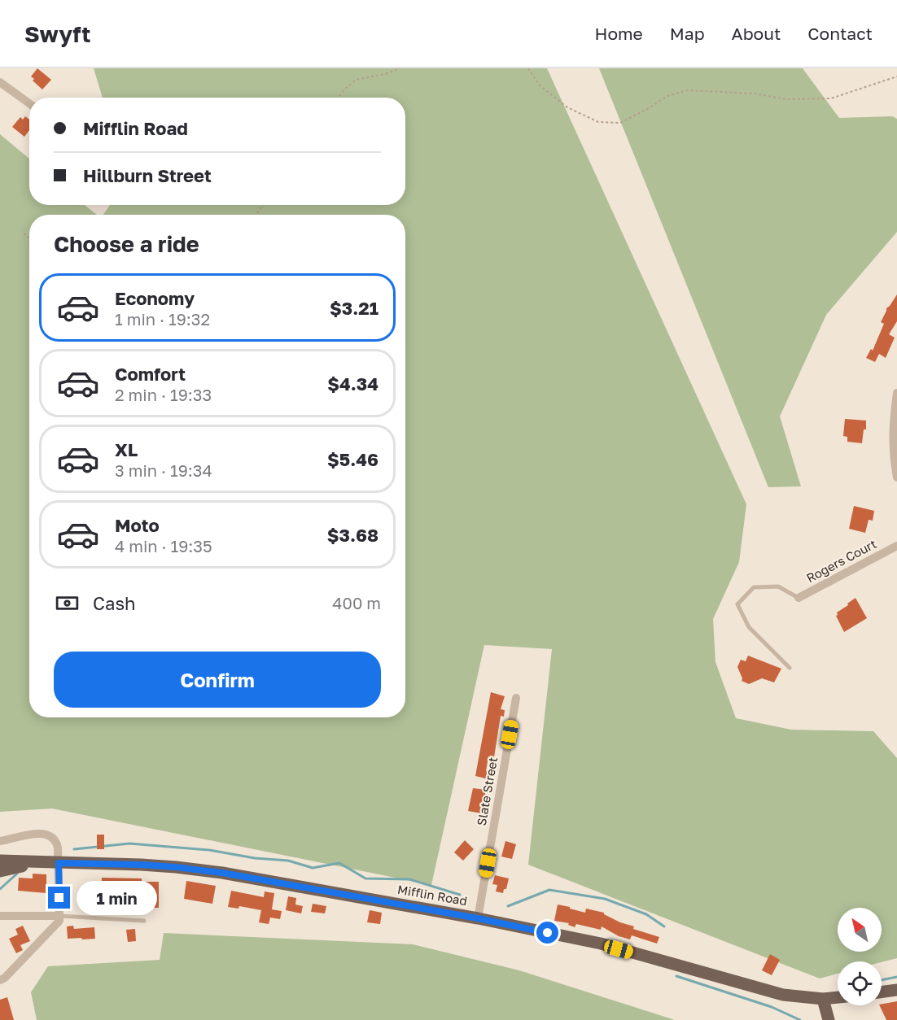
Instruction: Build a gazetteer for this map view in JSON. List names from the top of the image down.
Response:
{
  "streets": {
    "main road": ["Mifflin Road"],
    "street": ["Rogers Court", "Slate Street"]
  },
  "crossings": [
    ["Slate Street", "Mifflin Road"]
  ],
  "north": "top left",
  "page": {
    "header": "Swyft",
    "nav": [
      "Home",
      "Map",
      "About",
      "Contact"
    ],
    "banner": ["Mifflin Road", "Hillburn Street"],
    "heading": "Choose a ride",
    "list": [
      {
        "name": "Economy",
        "note": "1 min · 19:32",
        "value": "$3.21"
      },
      {
        "name": "Comfort",
        "note": "2 min · 19:33",
        "value": "$4.34"
      },
      {
        "name": "XL",
        "note": "3 min · 19:34",
        "value": "$5.46"
      },
      {
        "name": "Moto",
        "note": "4 min · 19:35",
        "value": "$3.68"
      }
    ],
    "pay": ["Cash", "400 m"],
    "buttons": "Confirm",
    "bubble": "1 min"
  }
}
